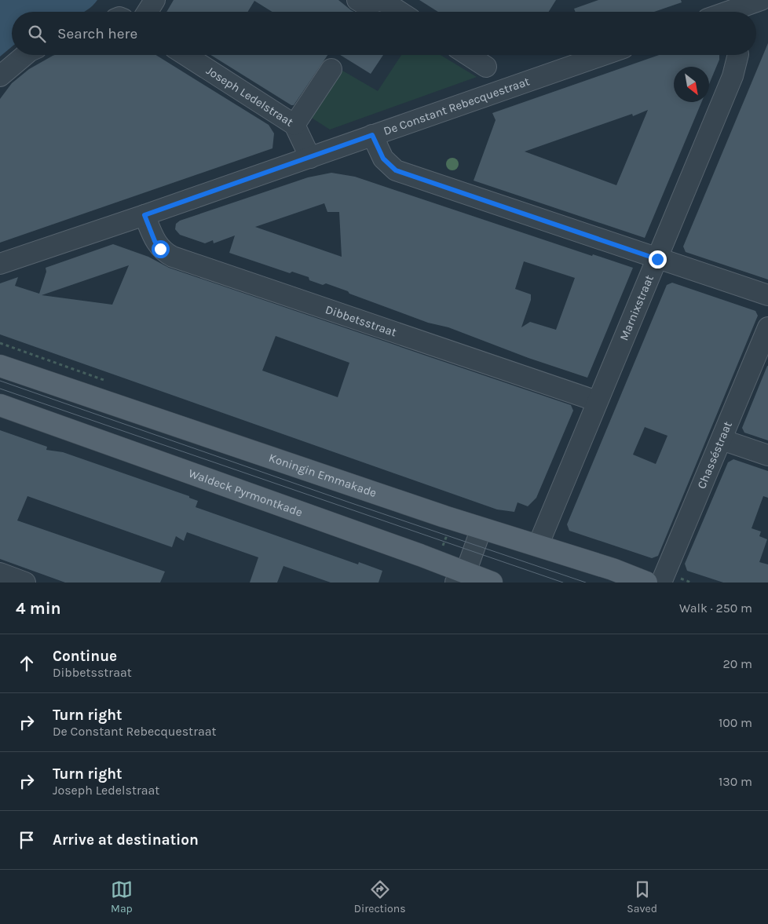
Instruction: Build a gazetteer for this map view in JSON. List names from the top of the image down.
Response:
{
  "streets": {
    "main road": ["Koningin Emmakade", "Waldeck Pyrmontkade"],
    "street": [
      "Joseph Ledelstraat",
      "De Constant Rebecquestraat",
      "Marnixstraat",
      "Dibbetsstraat",
      "Chasséstraat"
    ]
  },
  "crossings": [
    ["Joseph Ledelstraat", "De Constant Rebecquestraat"],
    ["De Constant Rebecquestraat", "Dibbetsstraat"],
    ["Marnixstraat", "Dibbetsstraat"],
    ["Marnixstraat", "Koningin Emmakade"]
  ],
  "north": "bottom right",
  "page": {
    "search": "Search here",
    "heading": ["4 min", "Walk · 250 m"],
    "list": [
      ["Continue", "Dibbetsstraat", "20 m"],
      ["Turn right", "De Constant Rebecquestraat", "100 m"],
      ["Turn right", "Joseph Ledelstraat", "130 m"],
      "Arrive at destination"
    ],
    "nav": ["Map", "Directions", "Saved"]
  }
}
